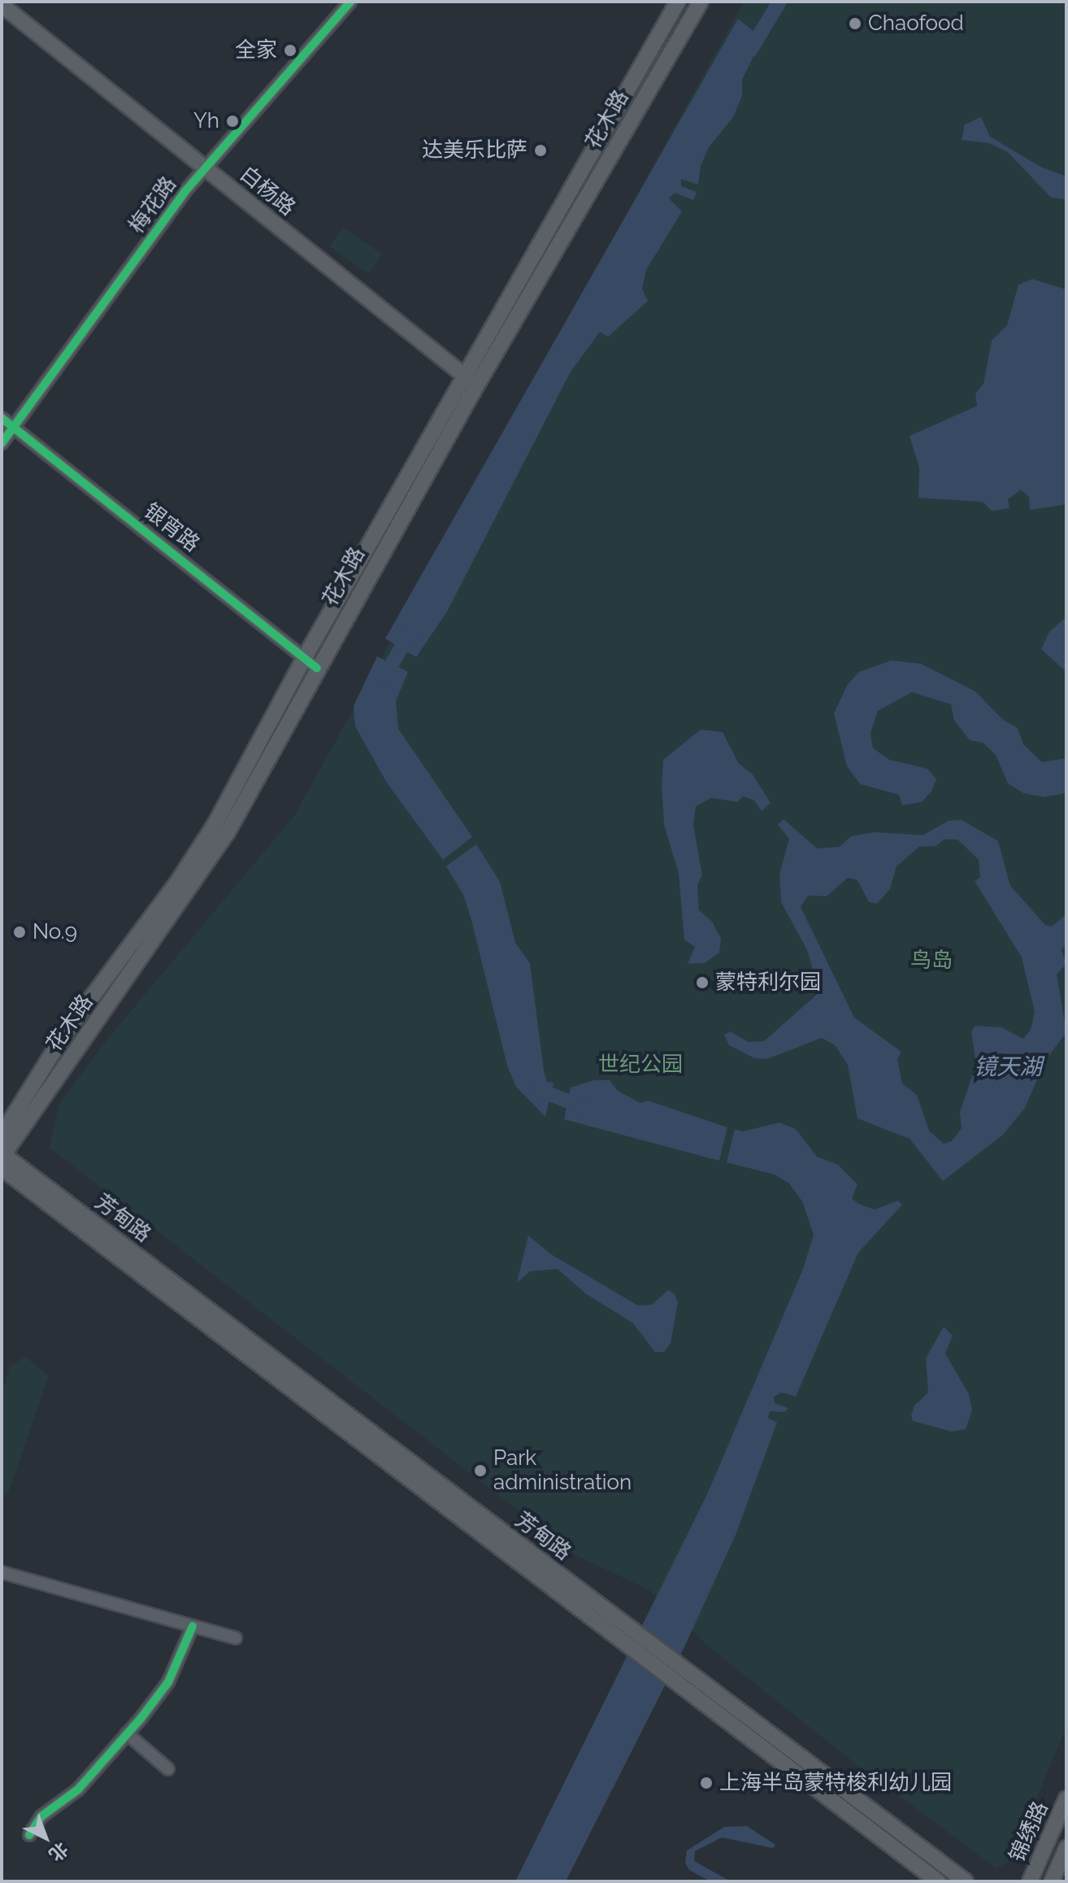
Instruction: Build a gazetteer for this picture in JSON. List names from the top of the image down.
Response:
{
  "streets": {
    "main road": [
      "花木路",
      "白杨路",
      "芳甸路",
      "锦绣路"
    ],
    "street": ["梅花路", "银宵路"]
  },
  "crossings": [
    ["花木路", "白杨路"],
    ["花木路", "银宵路"],
    ["花木路", "芳甸路"],
    ["白杨路", "梅花路"],
    ["梅花路", "银宵路"]
  ],
  "water": ["镜天湖"],
  "parks": ["鸟岛", "世纪公园"],
  "places": [
    "Chaofood",
    "全家",
    "Yh",
    "达美乐比萨",
    "No.9",
    "蒙特利尔园",
    "Park administration",
    "上海半岛蒙特梭利幼儿园"
  ],
  "north": "bottom right"
}
